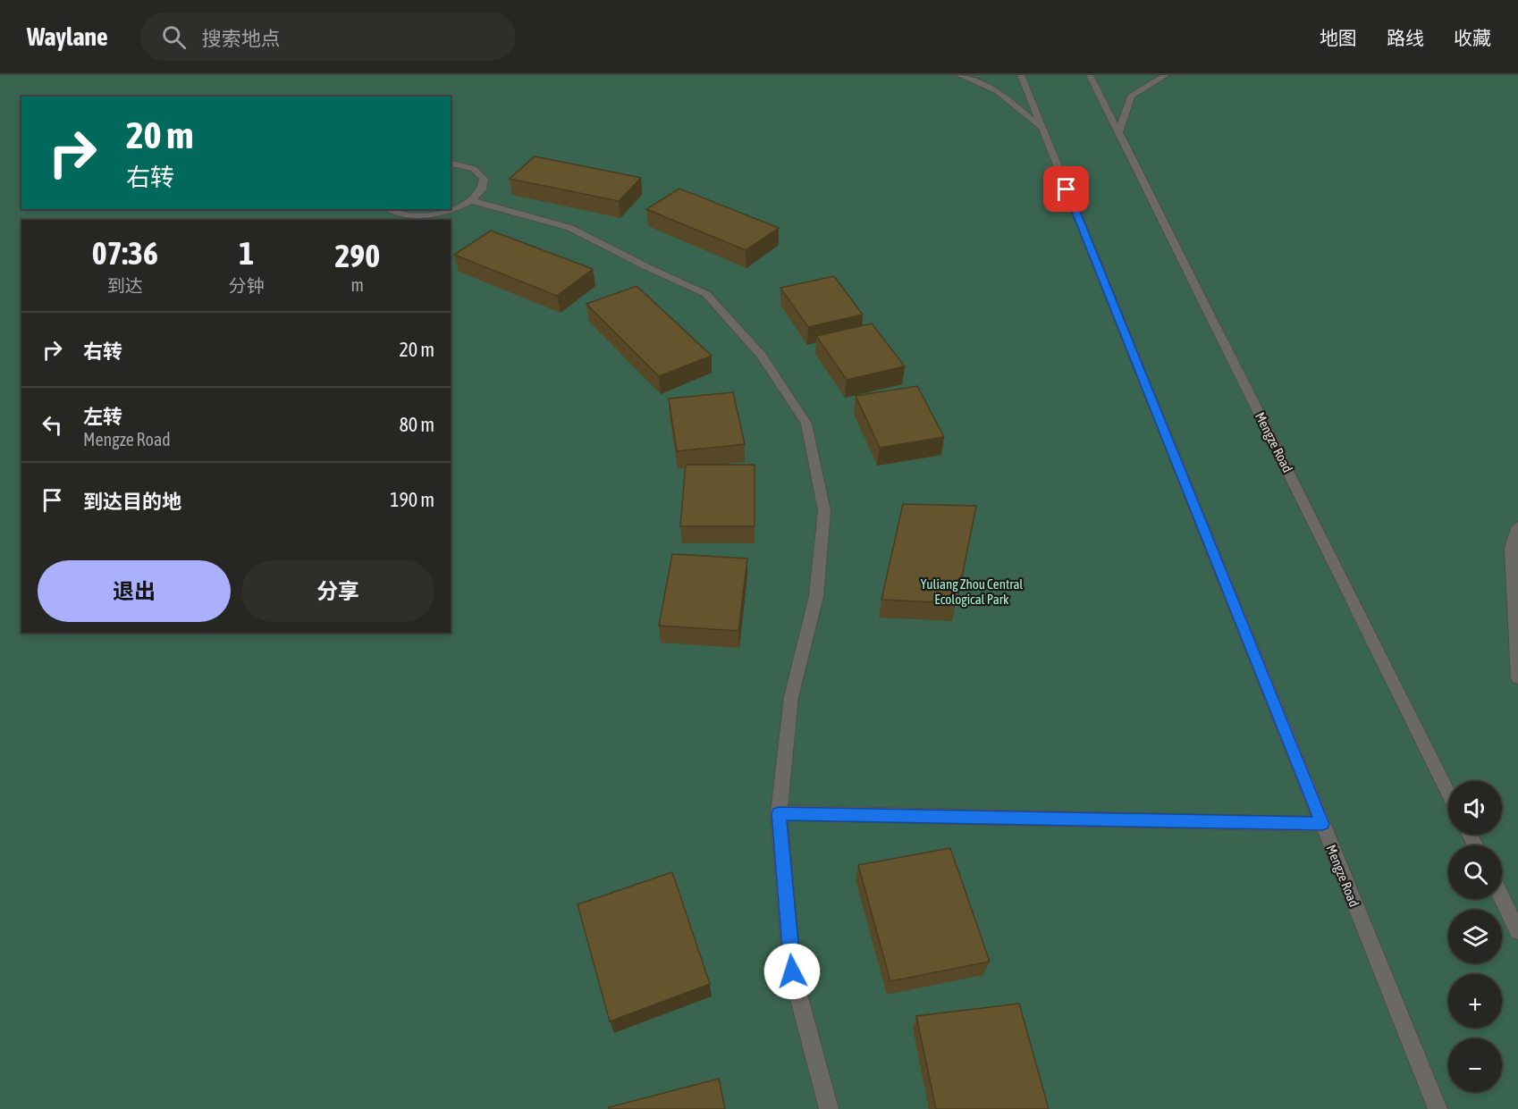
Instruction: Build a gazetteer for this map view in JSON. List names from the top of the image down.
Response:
{
  "streets": {
    "street": ["Mengze Road"]
  },
  "parks": ["Yuliang Zhou Central Ecological Park"],
  "page": {
    "header": "Waylane",
    "search": "搜索地点",
    "nav": ["地图", "路线", "收藏"],
    "turn": ["20 m", "右转"],
    "eta": [
      "07:36",
      "到达",
      "1",
      "分钟",
      "290",
      "m"
    ],
    "list": [
      {
        "name": "右转",
        "value": "20 m"
      },
      {
        "name": "左转",
        "note": "Mengze Road",
        "value": "80 m"
      },
      {
        "name": "到达目的地",
        "value": "190 m"
      }
    ],
    "buttons": ["退出", "分享"],
    "map_buttons": ["+", "−"]
  }
}
